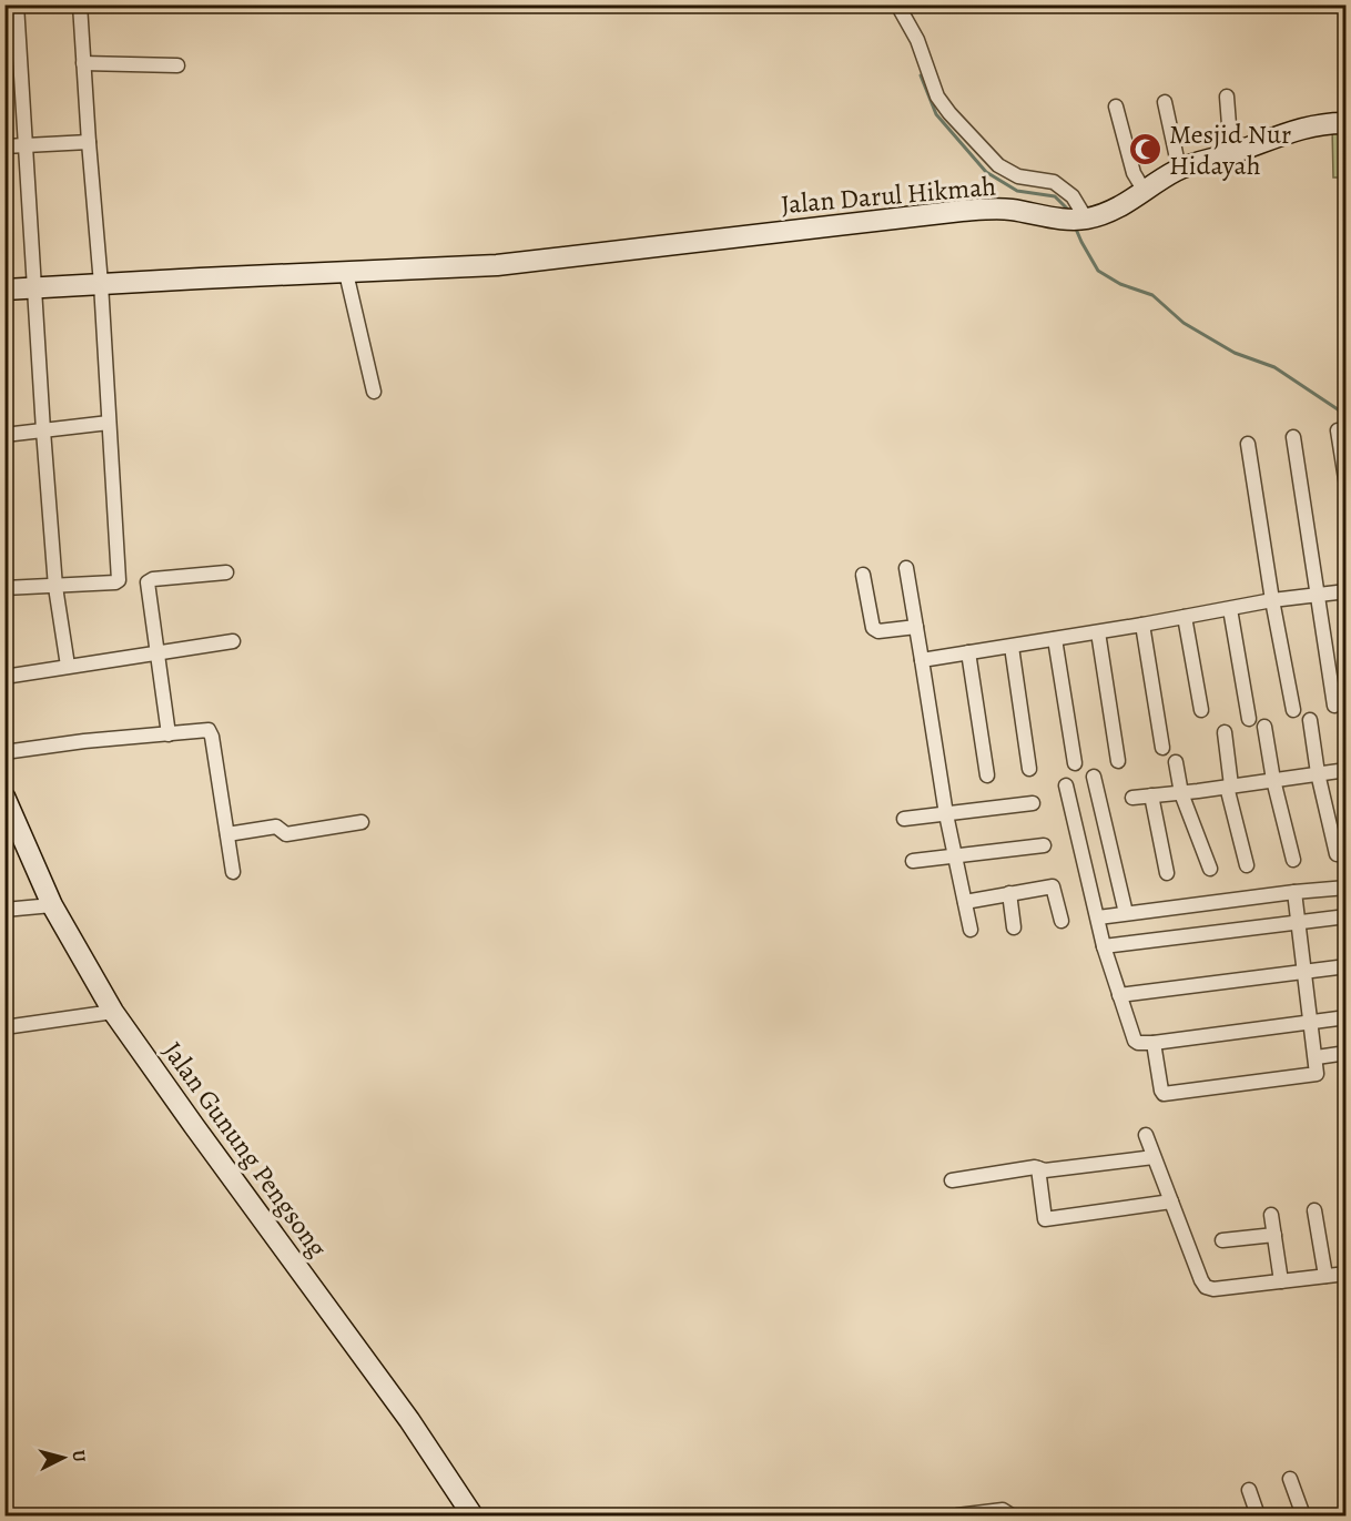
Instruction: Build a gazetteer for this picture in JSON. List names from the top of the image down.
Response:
{
  "streets": {
    "street": ["Jalan Darul Hikmah", "Jalan Gunung Pengsong"]
  },
  "places": {
    "mosque": ["Mesjid Nur Hidayah"]
  },
  "north": "right"
}
